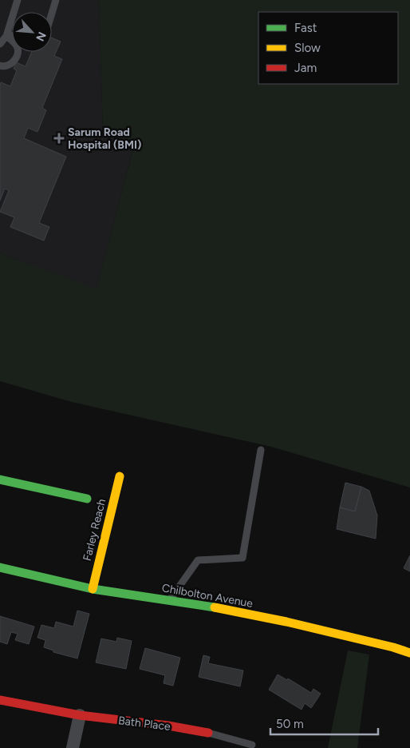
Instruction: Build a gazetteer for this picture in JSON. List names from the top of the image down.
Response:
{
  "streets": {
    "street": ["Farley Reach", "Chilbolton Avenue", "Bath Place"]
  },
  "crossings": [
    ["Farley Reach", "Chilbolton Avenue"]
  ],
  "places": {
    "health": ["Sarum Road Hospital (BMI)"]
  },
  "legend": ["Fast", "Slow", "Jam"],
  "scale_bar": "50 m",
  "north": "bottom right"
}
